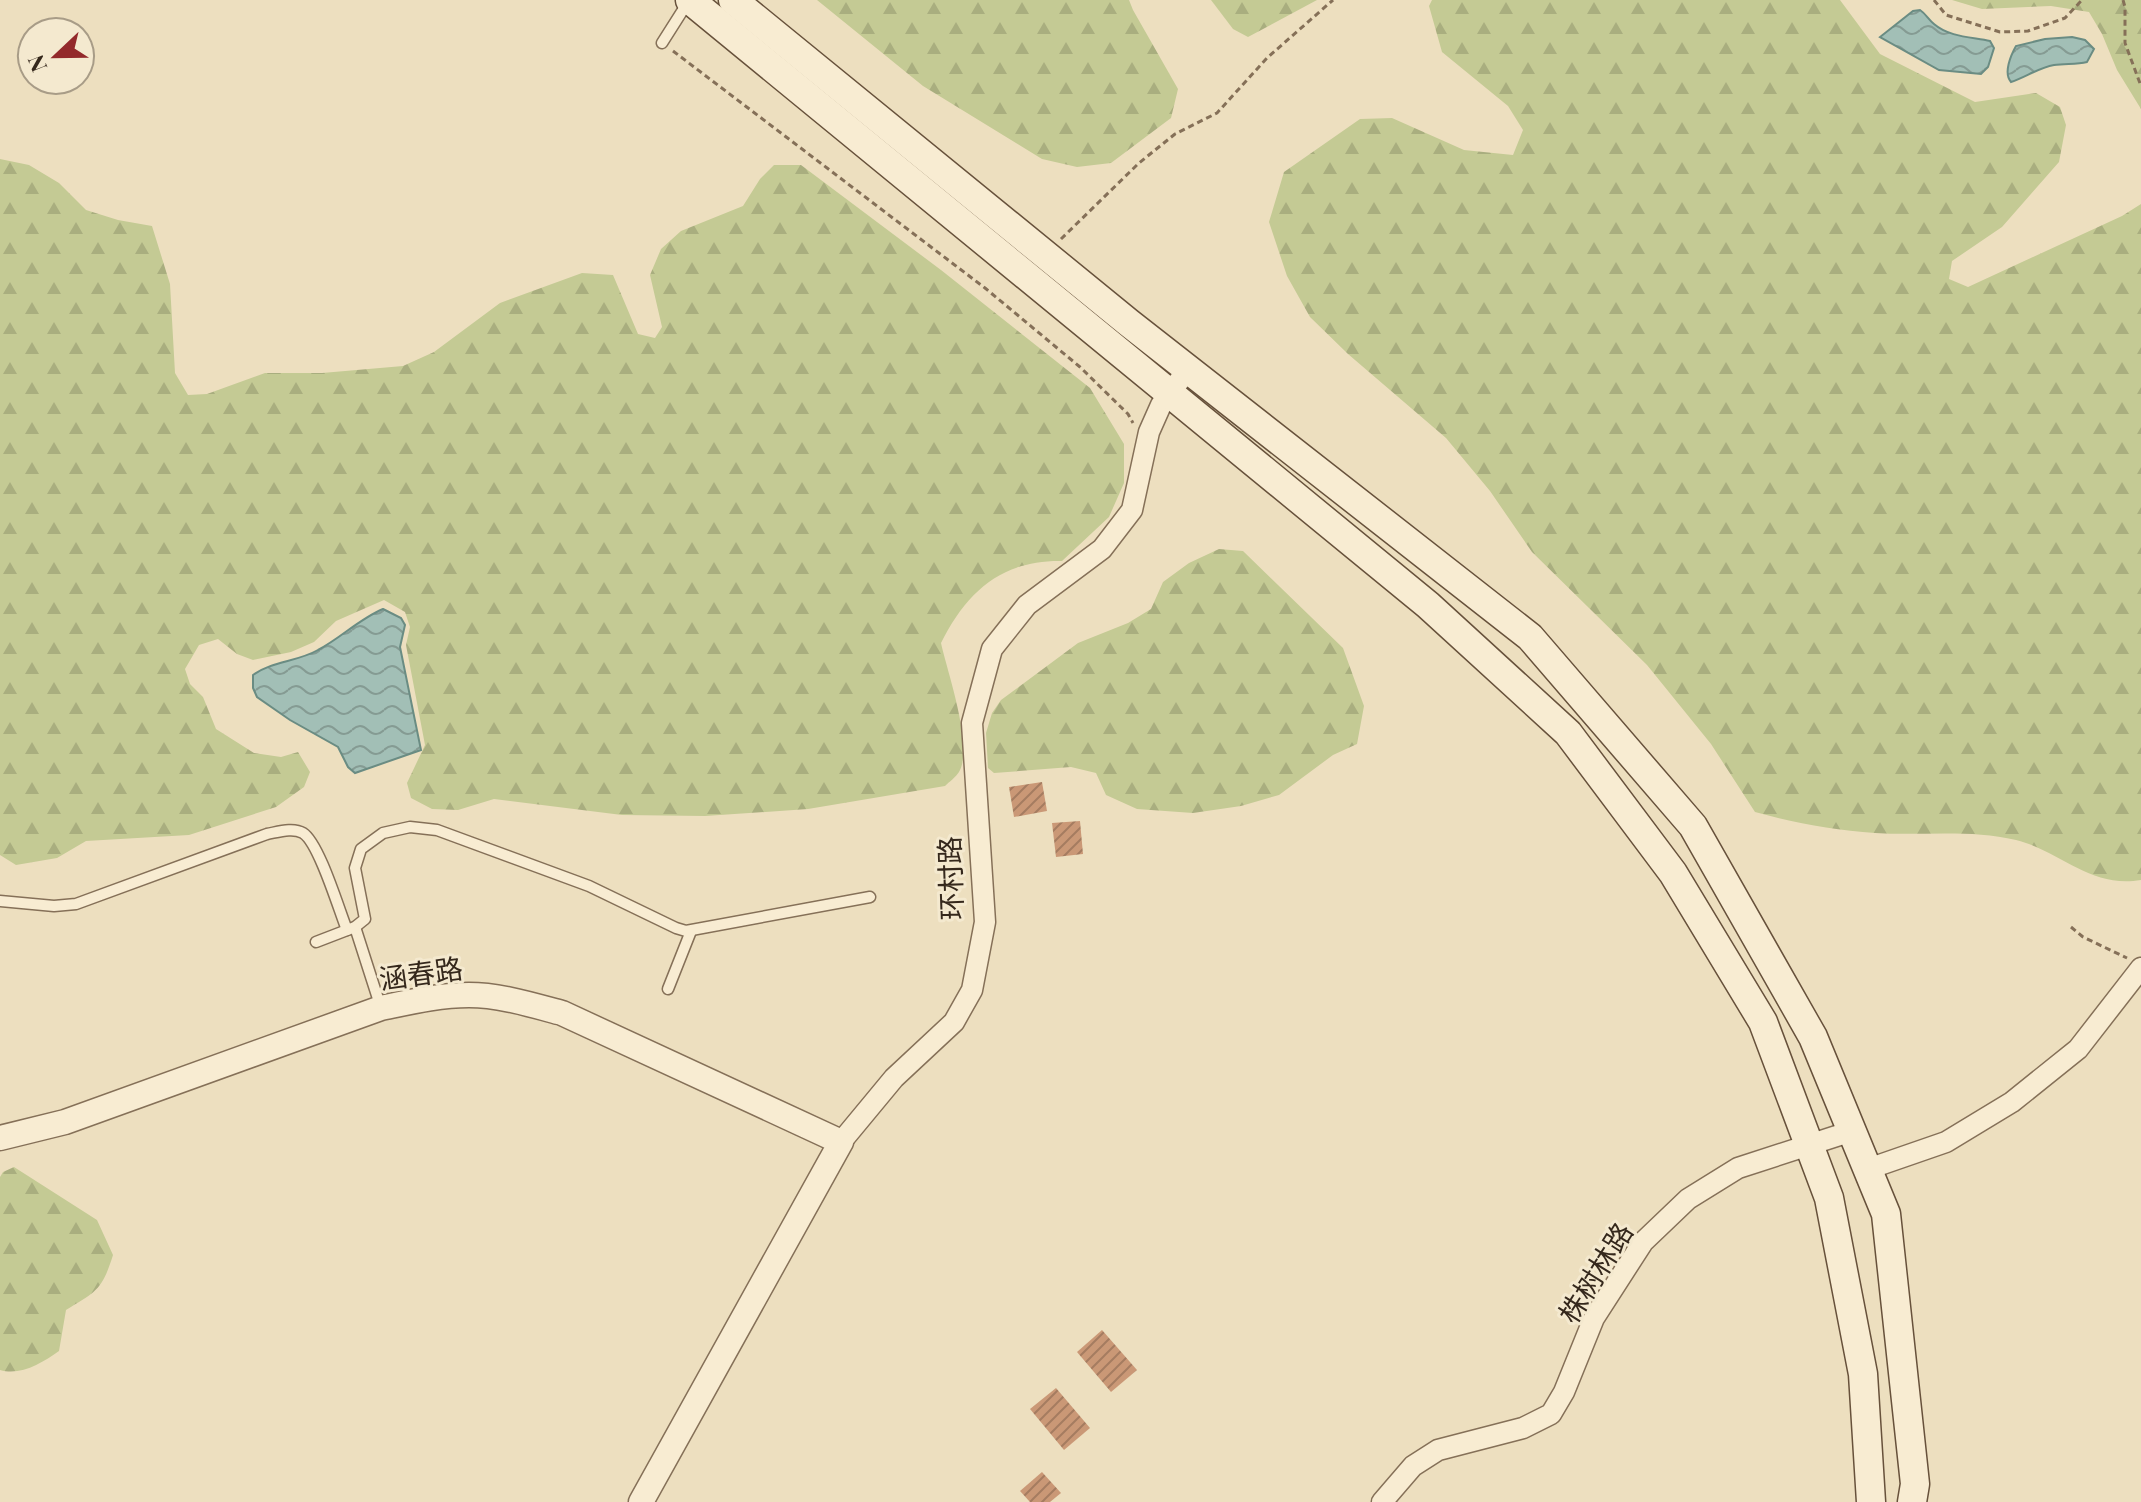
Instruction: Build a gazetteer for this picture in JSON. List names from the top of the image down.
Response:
{
  "streets": {
    "street": ["环村路", "涵春路", "株树林路"]
  },
  "crossings": [
    ["环村路", "涵春路"]
  ],
  "north": "left"
}
